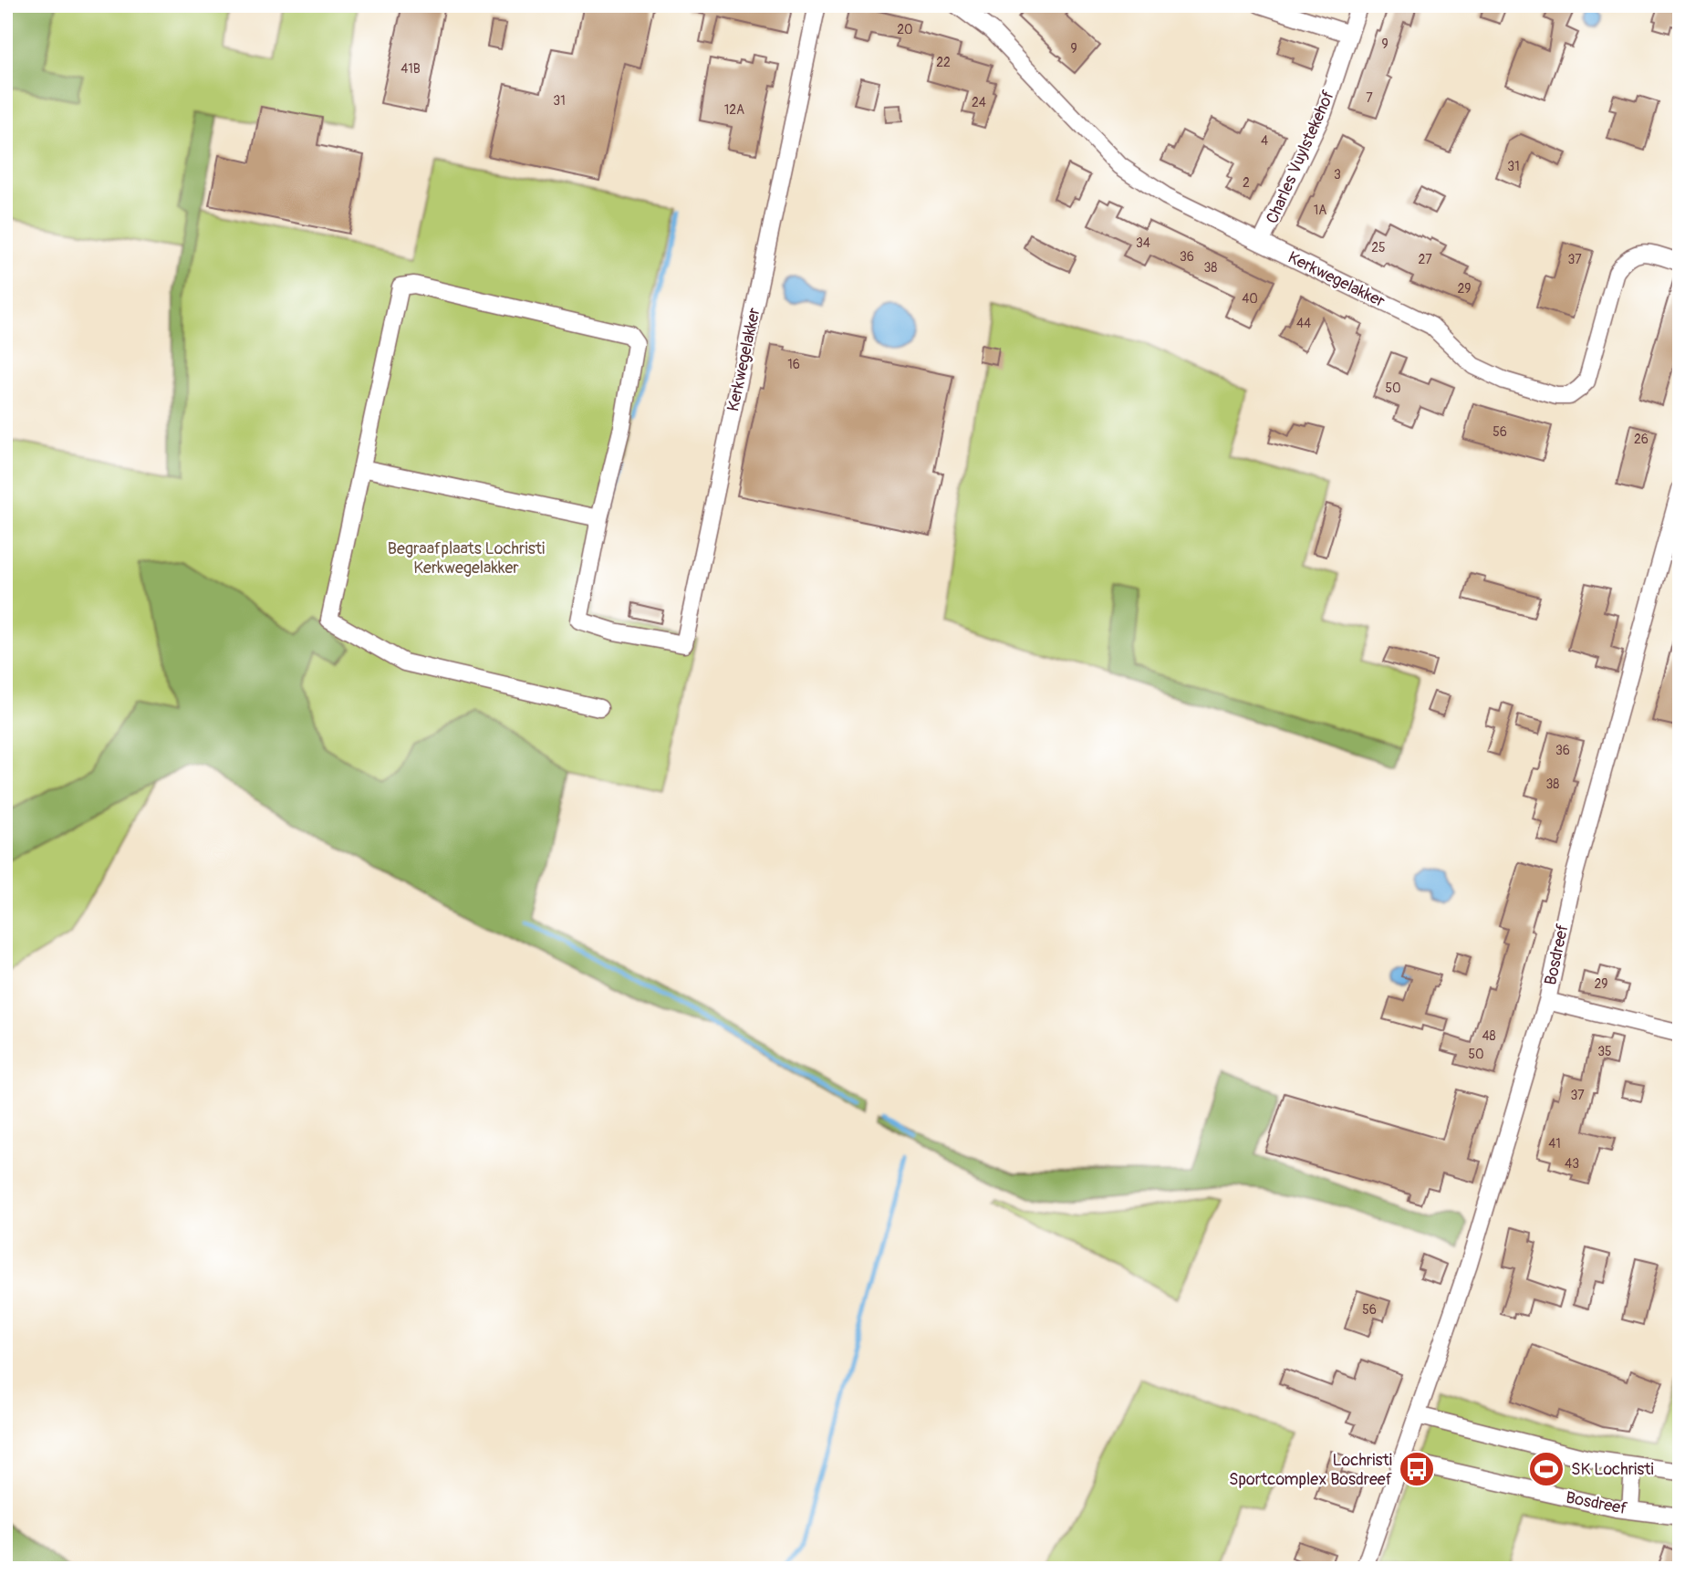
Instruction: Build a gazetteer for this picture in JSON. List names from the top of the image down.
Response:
{
  "streets": {
    "street": ["Charles Vuylstekehof", "Kerkwegelakker", "Bosdreef"]
  },
  "crossings": [
    ["Charles Vuylstekehof", "Kerkwegelakker"]
  ],
  "parks": ["Begraafplaats Lochristi Kerkwegelakker"],
  "places": {
    "bus stop": ["Lochristi Sportcomplex Bosdreef"],
    "sports": ["SK Lochristi"]
  },
  "house_numbers": [
    "20",
    "9",
    "9",
    "22",
    "41B",
    "7",
    "31",
    "24",
    "12A",
    "4",
    "31",
    "3",
    "2",
    "1A",
    "34",
    "25",
    "36",
    "27",
    "37",
    "38",
    "29",
    "40",
    "44",
    "16",
    "50",
    "56",
    "26",
    "36",
    "38",
    "29",
    "48",
    "35",
    "50",
    "37",
    "41",
    "43",
    "56"
  ]
}
